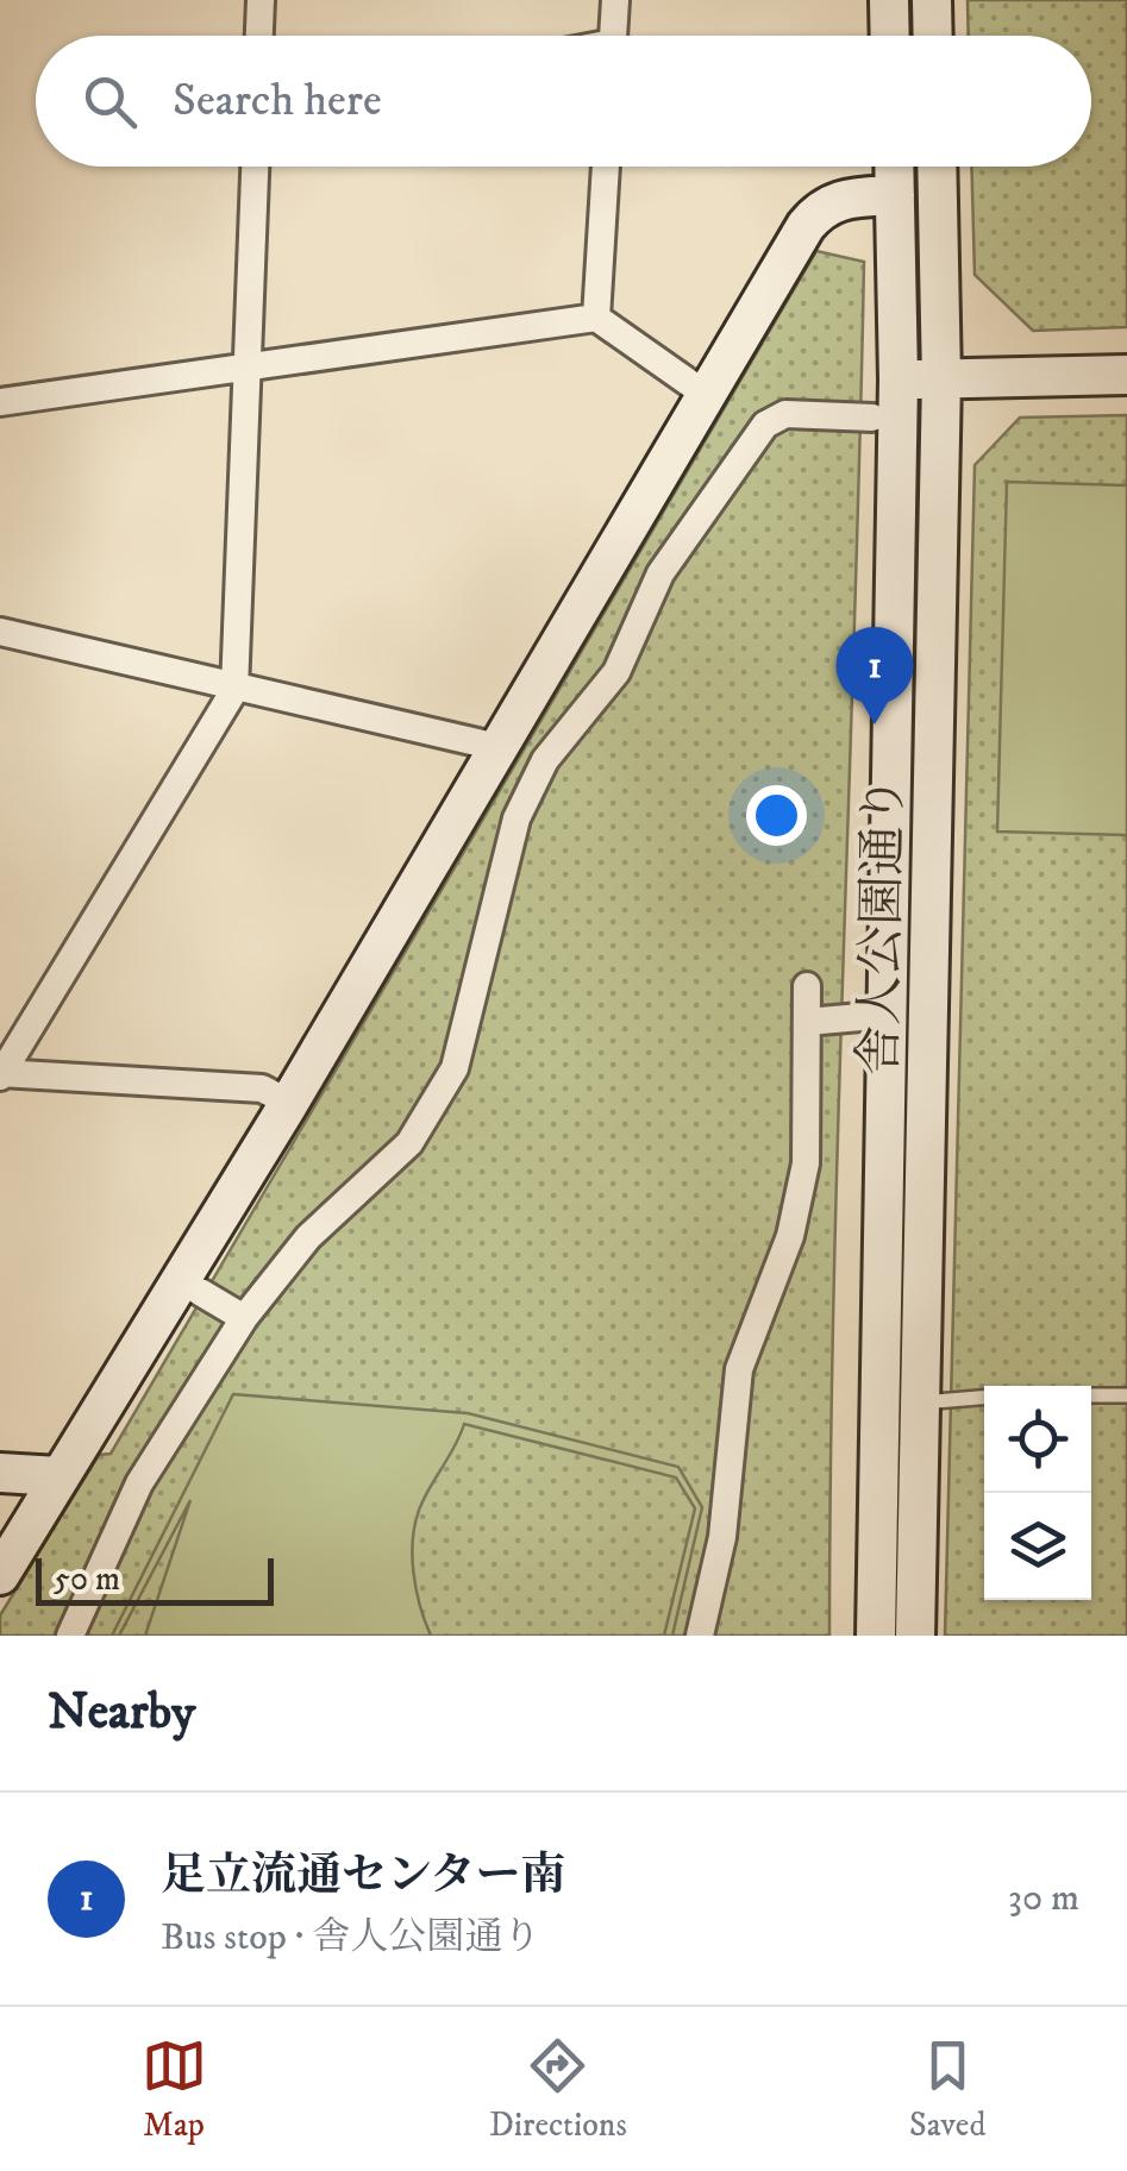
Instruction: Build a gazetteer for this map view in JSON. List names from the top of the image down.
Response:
{
  "streets": {
    "street": ["舎人公園通り"]
  },
  "scale_bar": "50 m",
  "page": {
    "search": "Search here",
    "pins": "1",
    "scale": "50 m",
    "heading": "Nearby",
    "list": [
      {
        "mark": "1",
        "name": "足立流通センター南",
        "note": "Bus stop · 舎人公園通り",
        "value": "30 m"
      }
    ],
    "nav": ["Map", "Directions", "Saved"]
  }
}
